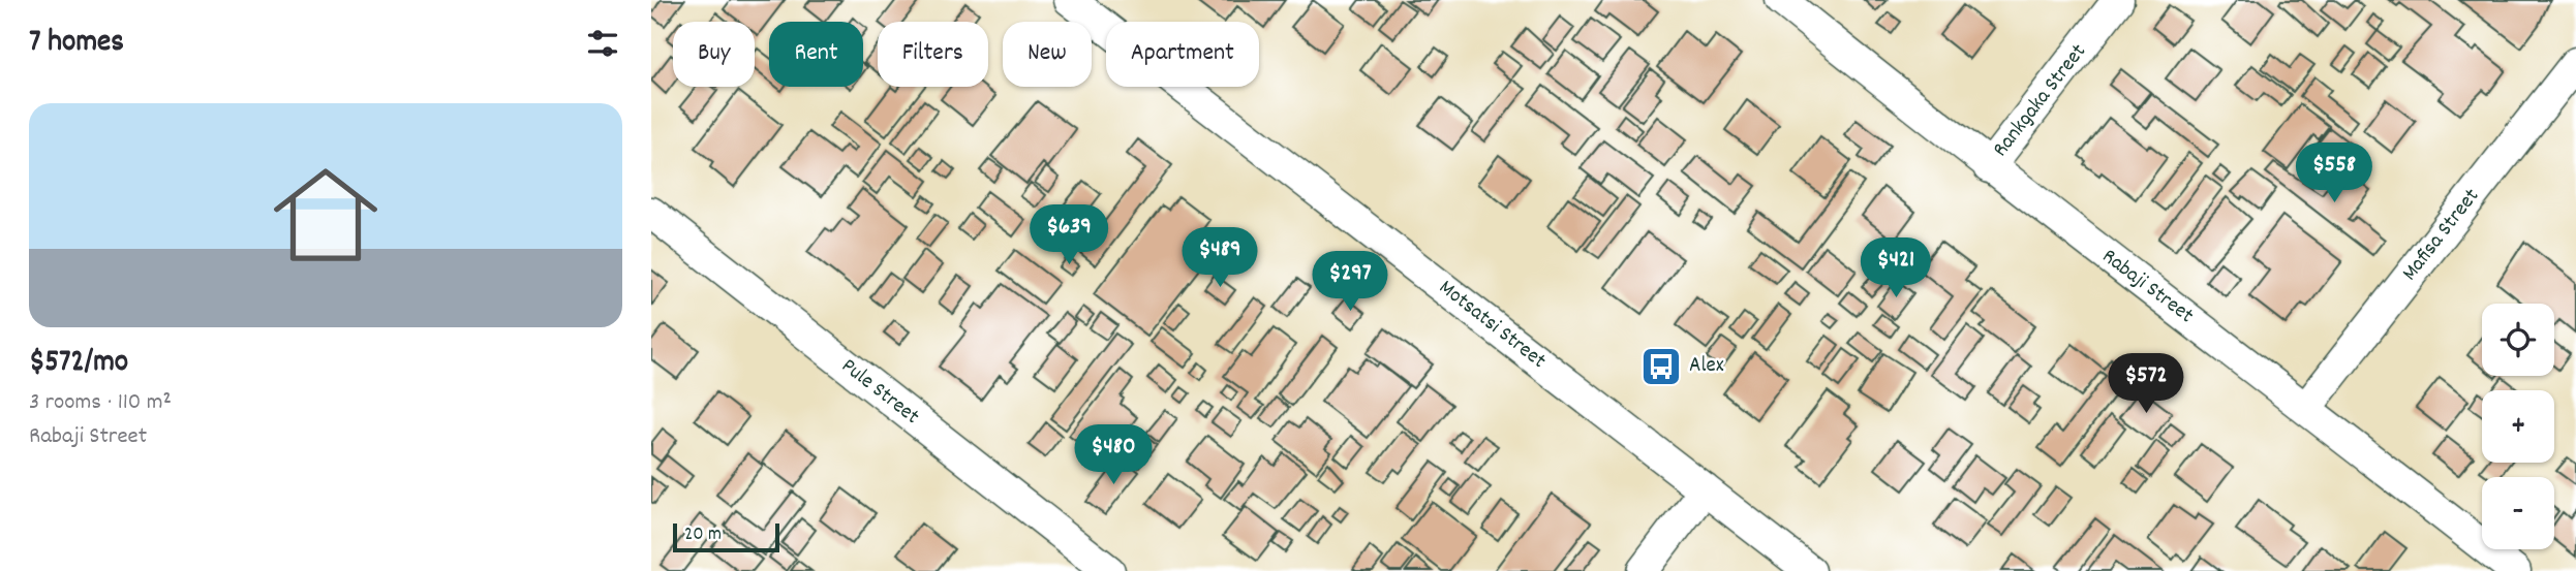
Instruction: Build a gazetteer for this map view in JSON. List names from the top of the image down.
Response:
{
  "streets": {
    "street": [
      "Rankgaka Street",
      "Mafisa Street",
      "Rabaji Street",
      "Motsatsi Street",
      "Pule Street"
    ]
  },
  "crossings": [
    ["Rankgaka Street", "Rabaji Street"],
    ["Mafisa Street", "Rabaji Street"]
  ],
  "places": {
    "bus stop": ["Alex"]
  },
  "scale_bar": "20 m",
  "page": {
    "heading": "7 homes",
    "chip": [
      "Buy",
      "Rent",
      "Filters",
      "New",
      "Apartment"
    ],
    "list": [
      {
        "name": "$572/mo",
        "note": "3 rooms · 110 m² · Rabaji Street"
      }
    ],
    "price": [
      "$558",
      "$639",
      "$489",
      "$421",
      "$297",
      "$572",
      "$480"
    ],
    "map_buttons": ["+", "−"],
    "scale": "20 m"
  }
}
